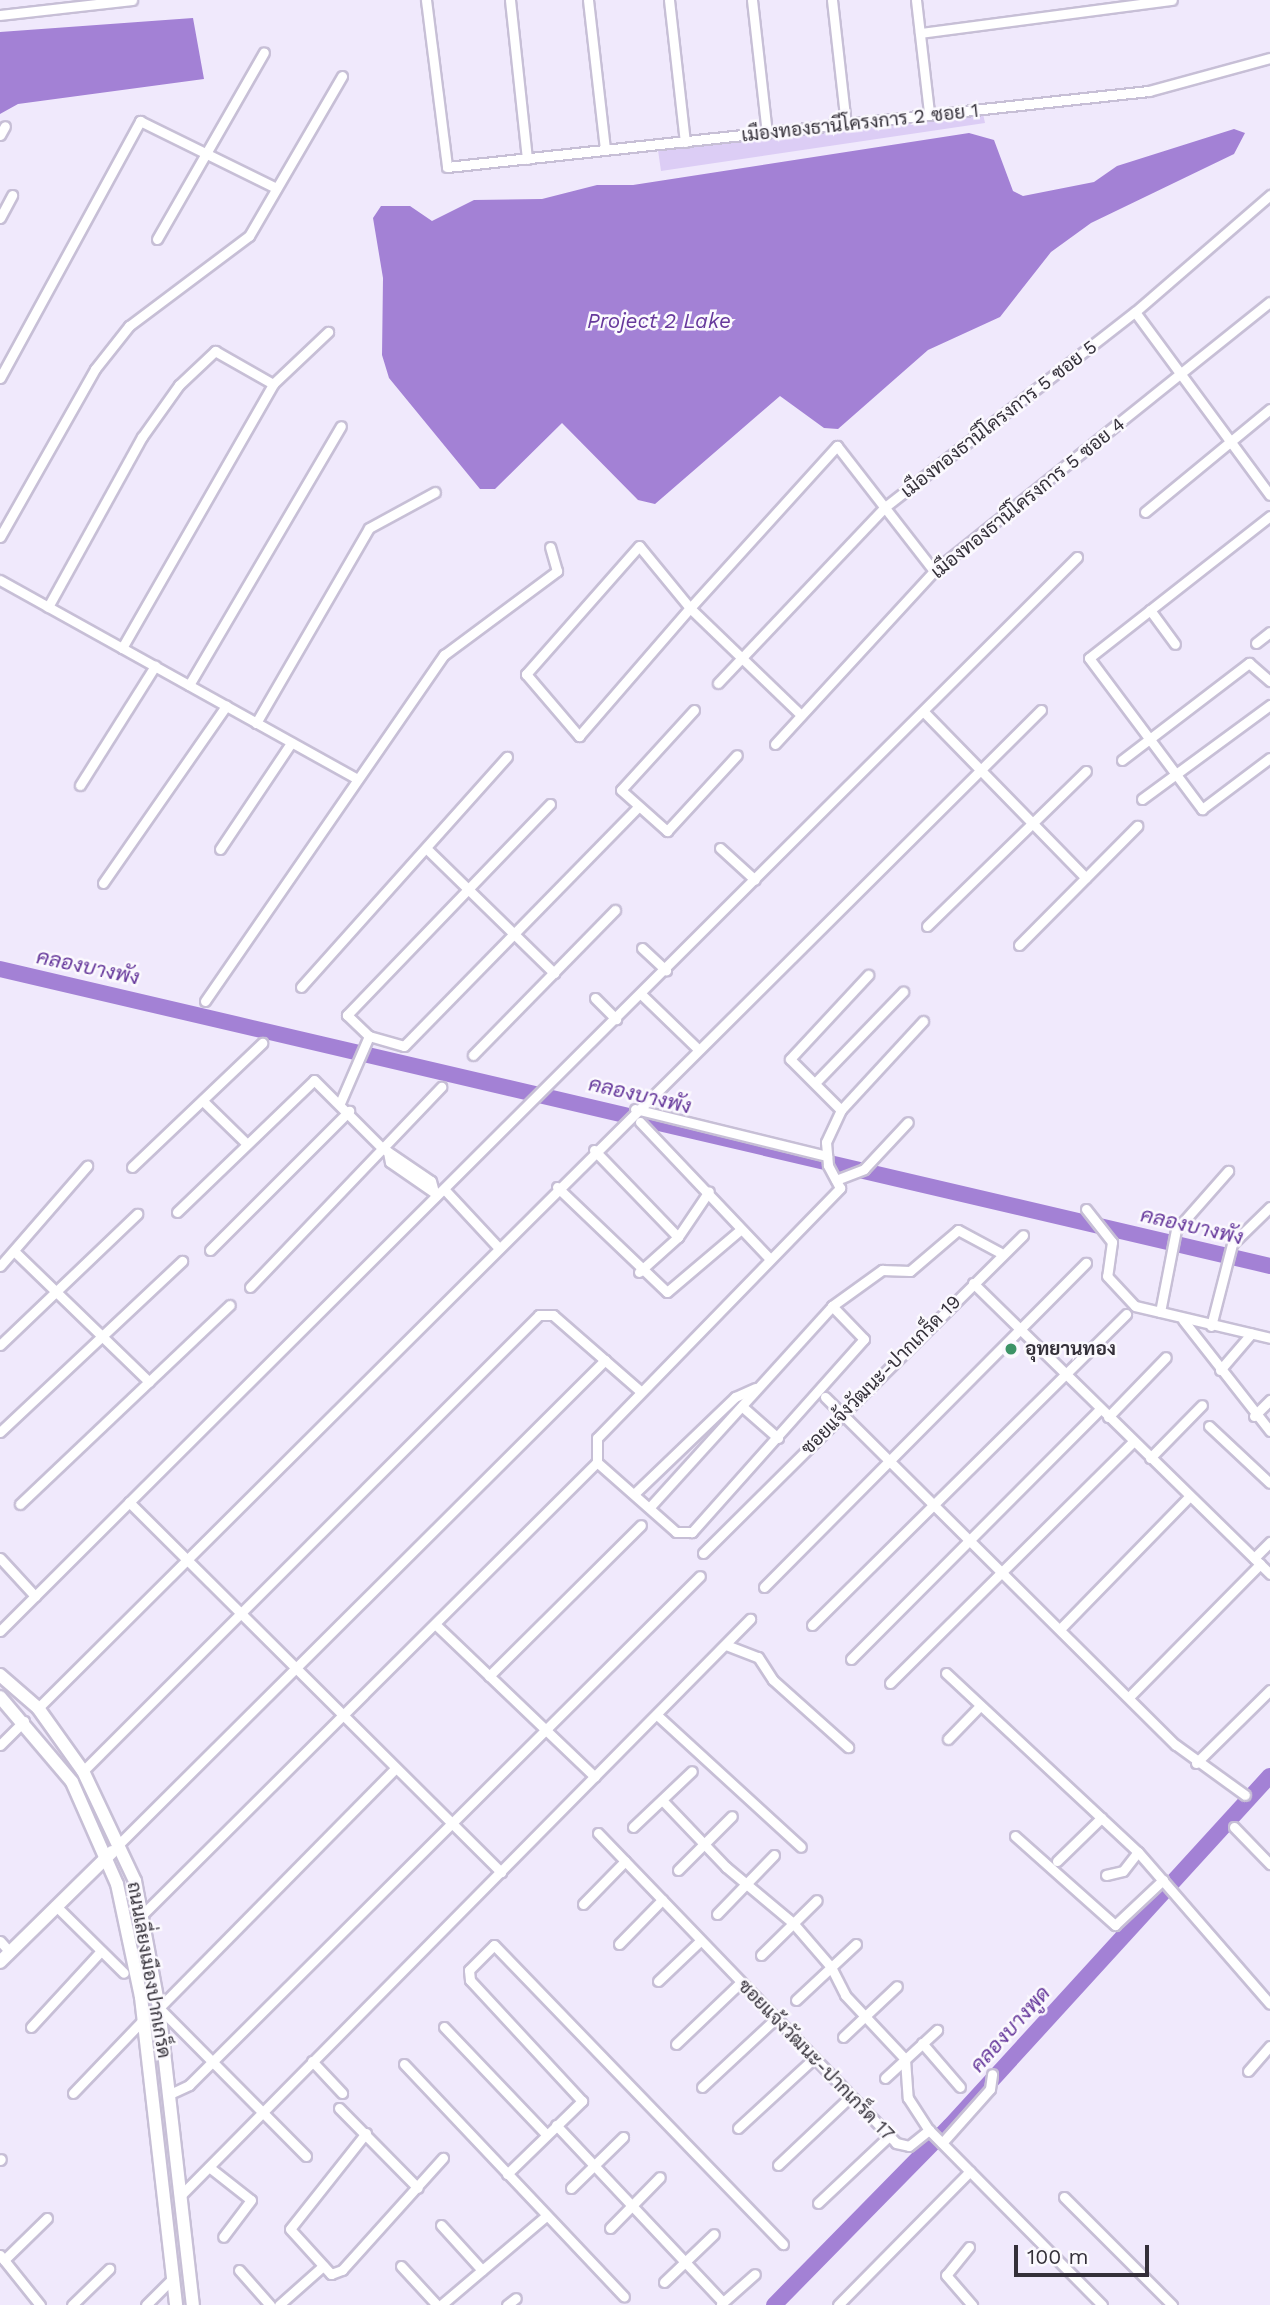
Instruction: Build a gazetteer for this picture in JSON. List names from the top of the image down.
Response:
{
  "streets": {
    "main road": ["ถนนเลี่ยงเมืองปากเกร็ด"],
    "street": [
      "เมืองทองธานีโครงการ 2 ซอย 1",
      "เมืองทองธานีโครงการ 5 ซอย 5",
      "เมืองทองธานีโครงการ 5 ซอย 4",
      "ซอยแจ้งวัฒนะ-ปากเกร็ด 19",
      "ซอยแจ้งวัฒนะ-ปากเกร็ด 17"
    ]
  },
  "water": ["Project 2 Lake", "คลองบางพัง", "คลองบางพูด"],
  "places": ["อุทยานทอง"],
  "scale_bar": "100 m"
}
